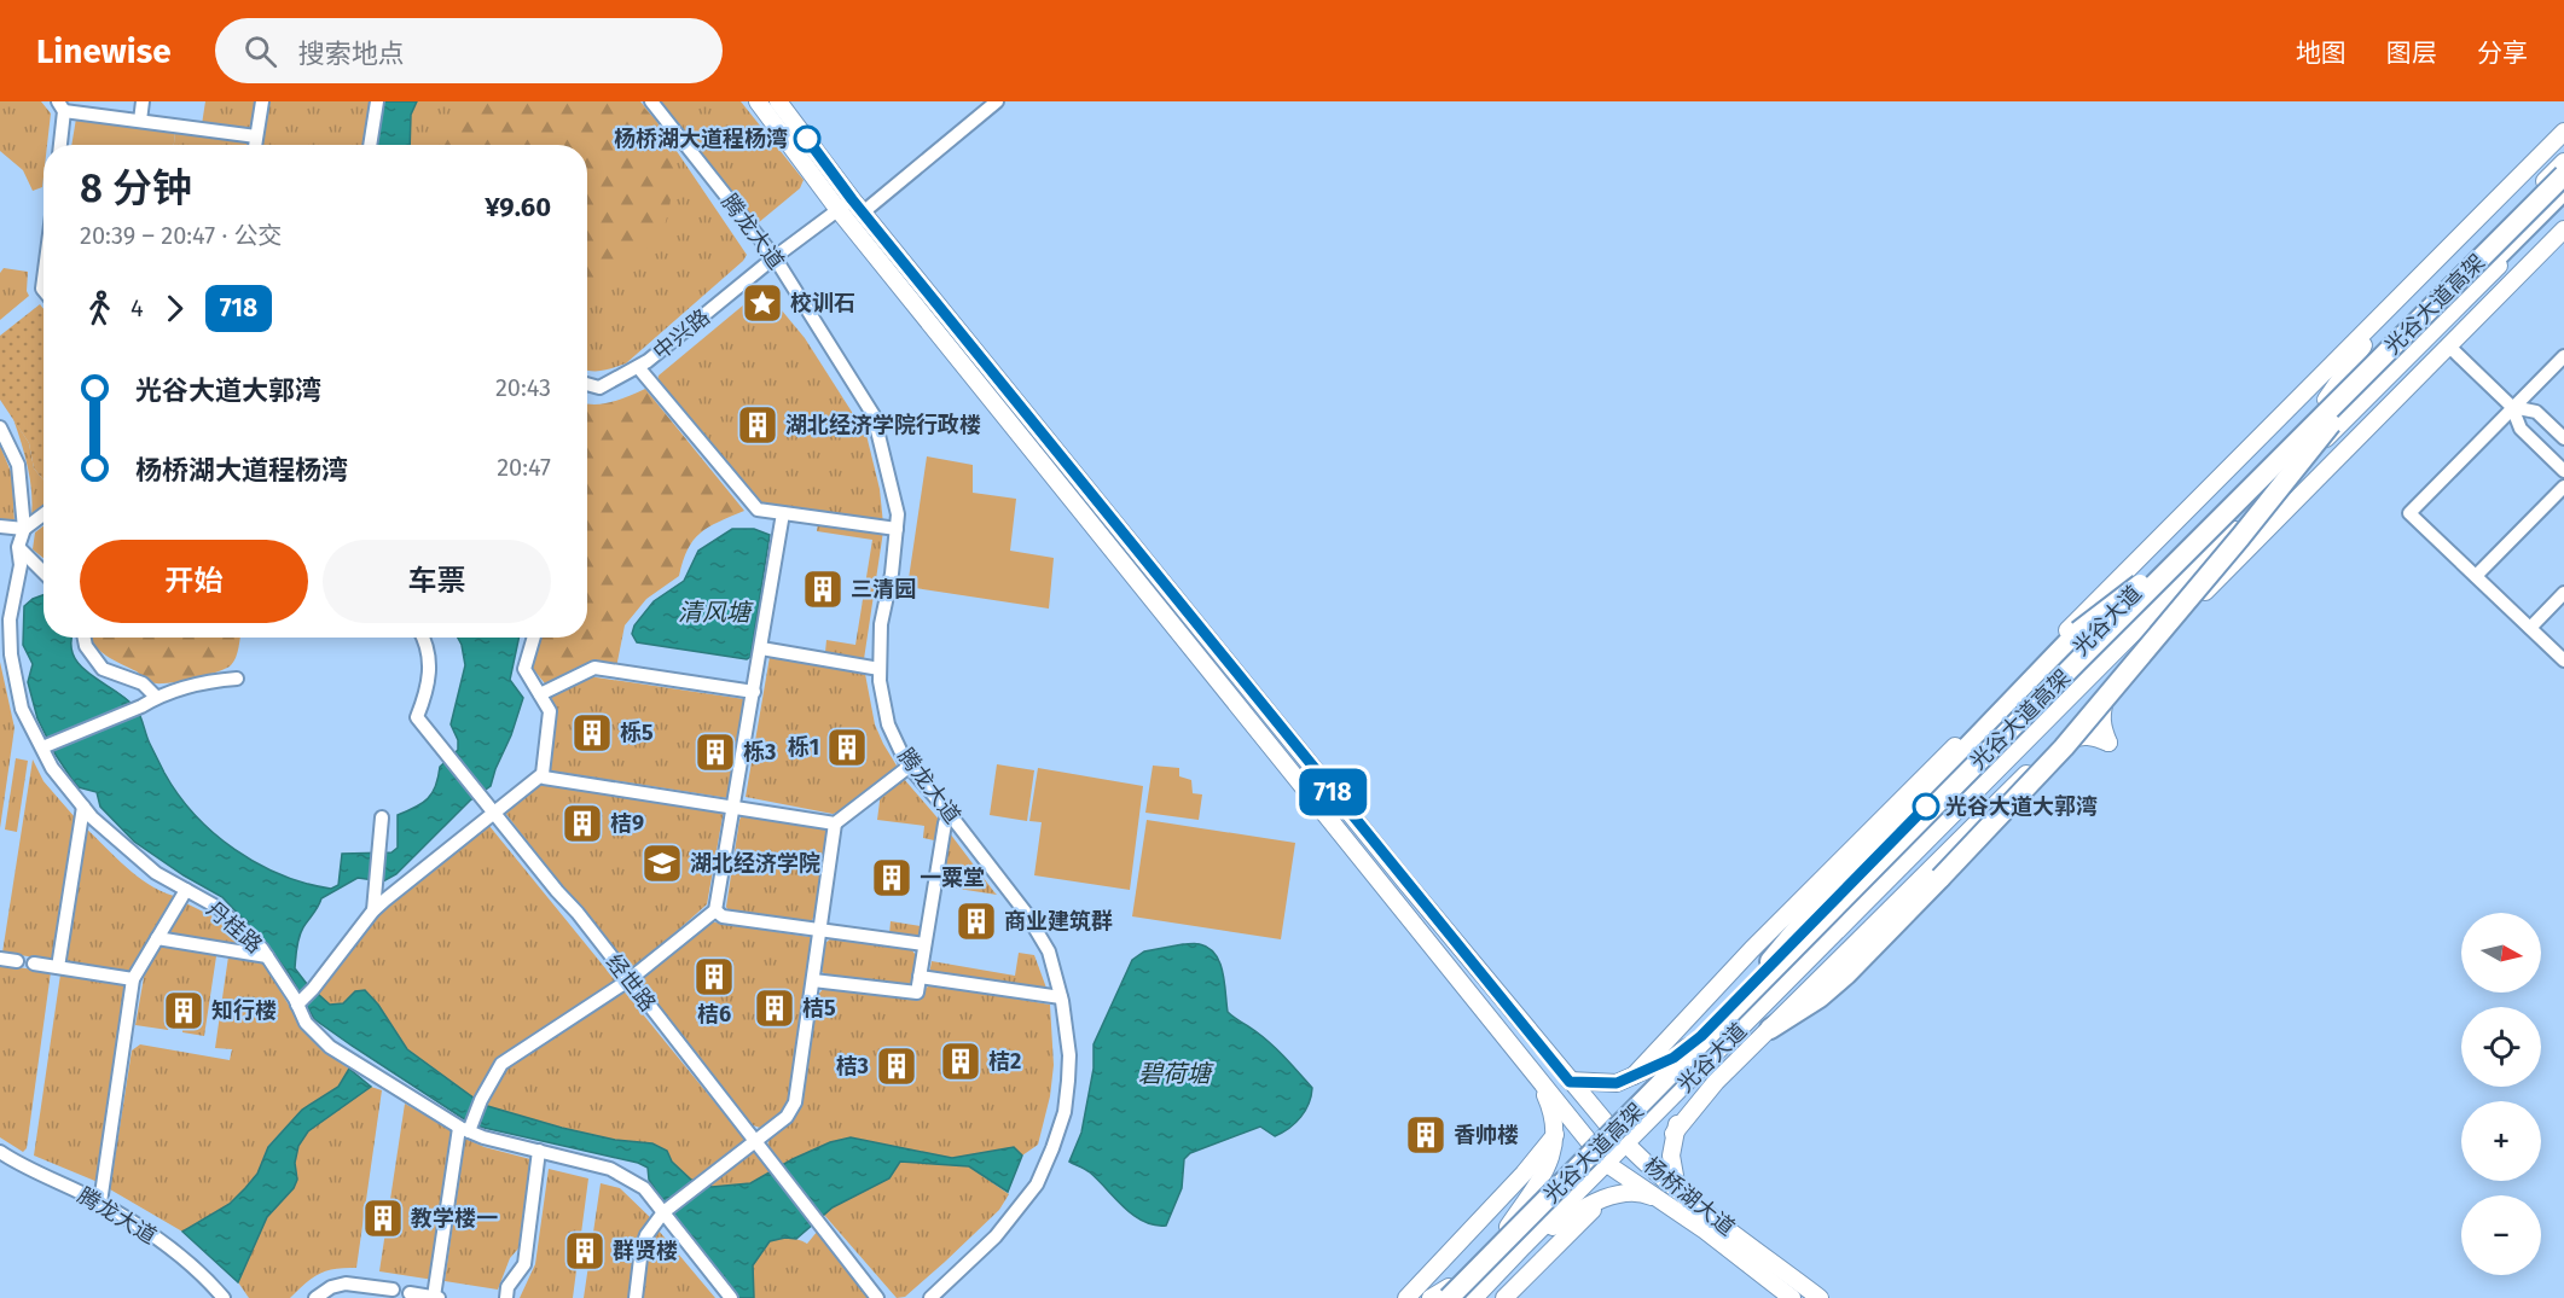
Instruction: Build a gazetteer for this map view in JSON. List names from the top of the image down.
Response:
{
  "streets": {
    "highway": ["光谷大道高架"],
    "main road": ["光谷大道", "杨桥湖大道"],
    "street": [
      "腾龙大道",
      "中兴路",
      "丹桂路",
      "经世路"
    ]
  },
  "crossings": [
    ["腾龙大道", "中兴路"],
    ["光谷大道高架", "光谷大道"],
    ["中兴路", "杨桥湖大道"],
    ["光谷大道", "杨桥湖大道"]
  ],
  "water": ["清风塘", "碧荷塘"],
  "places": {
    "other": ["杨桥湖大道程杨湾", "光谷大道大郭湾"],
    "place": ["校训石"],
    "building": [
      "湖北经济学院行政楼",
      "三清园",
      "栎5",
      "栎1",
      "栎3",
      "桔9",
      "一粟堂",
      "商业建筑群",
      "桔6",
      "桔5",
      "知行楼",
      "桔2",
      "桔3",
      "香帅楼",
      "教学楼一",
      "群贤楼"
    ],
    "school or university": ["湖北经济学院"]
  },
  "lines": ["bus line 718"],
  "north": "right",
  "page": {
    "header": "Linewise",
    "search": "搜索地点",
    "nav": ["地图", "图层", "分享"],
    "on_map": "718",
    "heading": ["8 分钟", "20:39 – 20:47 · 公交", "¥9.60"],
    "legs": ["4", "718"],
    "list": [
      {
        "name": "光谷大道大郭湾",
        "value": "20:43"
      },
      {
        "name": "杨桥湖大道程杨湾",
        "value": "20:47"
      }
    ],
    "buttons": ["开始", "车票"],
    "map_buttons": ["+", "−"]
  }
}
